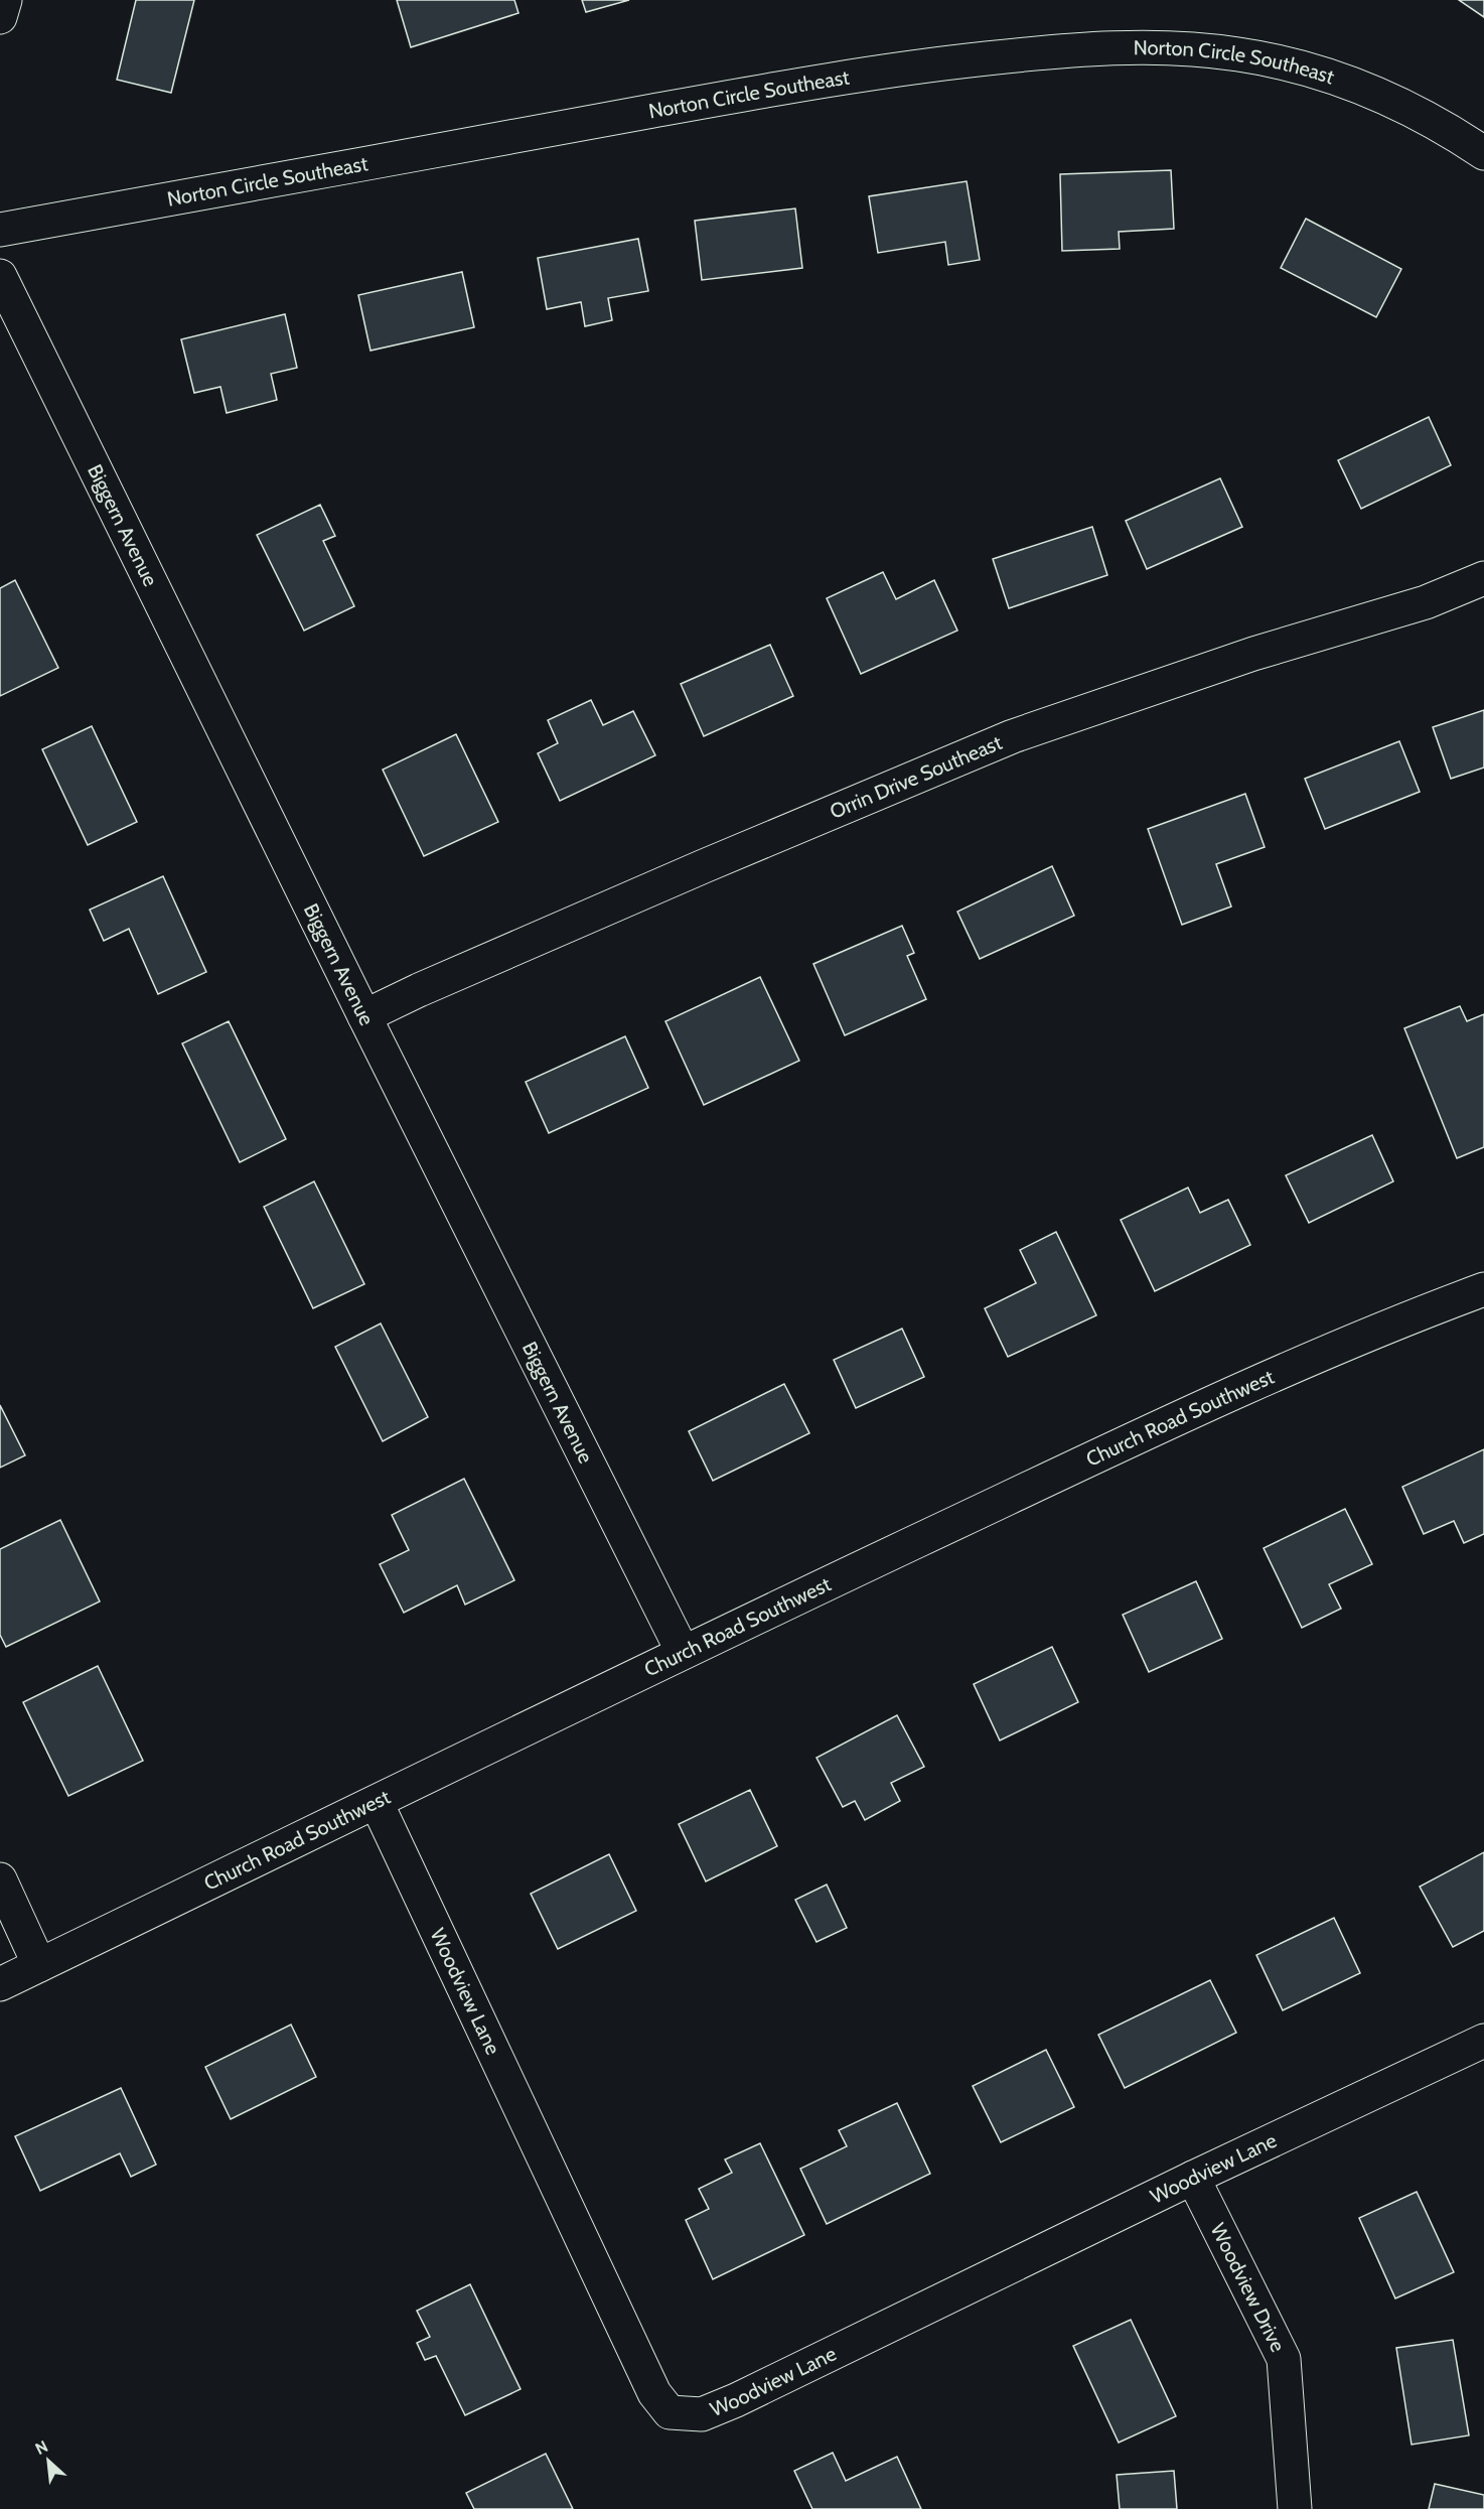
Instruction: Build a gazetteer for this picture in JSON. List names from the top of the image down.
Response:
{
  "streets": {
    "street": [
      "Norton Circle Southeast",
      "Biggern Avenue",
      "Orrin Drive Southeast",
      "Church Road Southwest",
      "Woodview Lane",
      "Woodview Drive"
    ]
  },
  "crossings": [
    ["Biggern Avenue", "Orrin Drive Southeast"],
    ["Biggern Avenue", "Church Road Southwest"],
    ["Church Road Southwest", "Woodview Lane"],
    ["Woodview Lane", "Woodview Drive"]
  ],
  "north": "top left"
}
